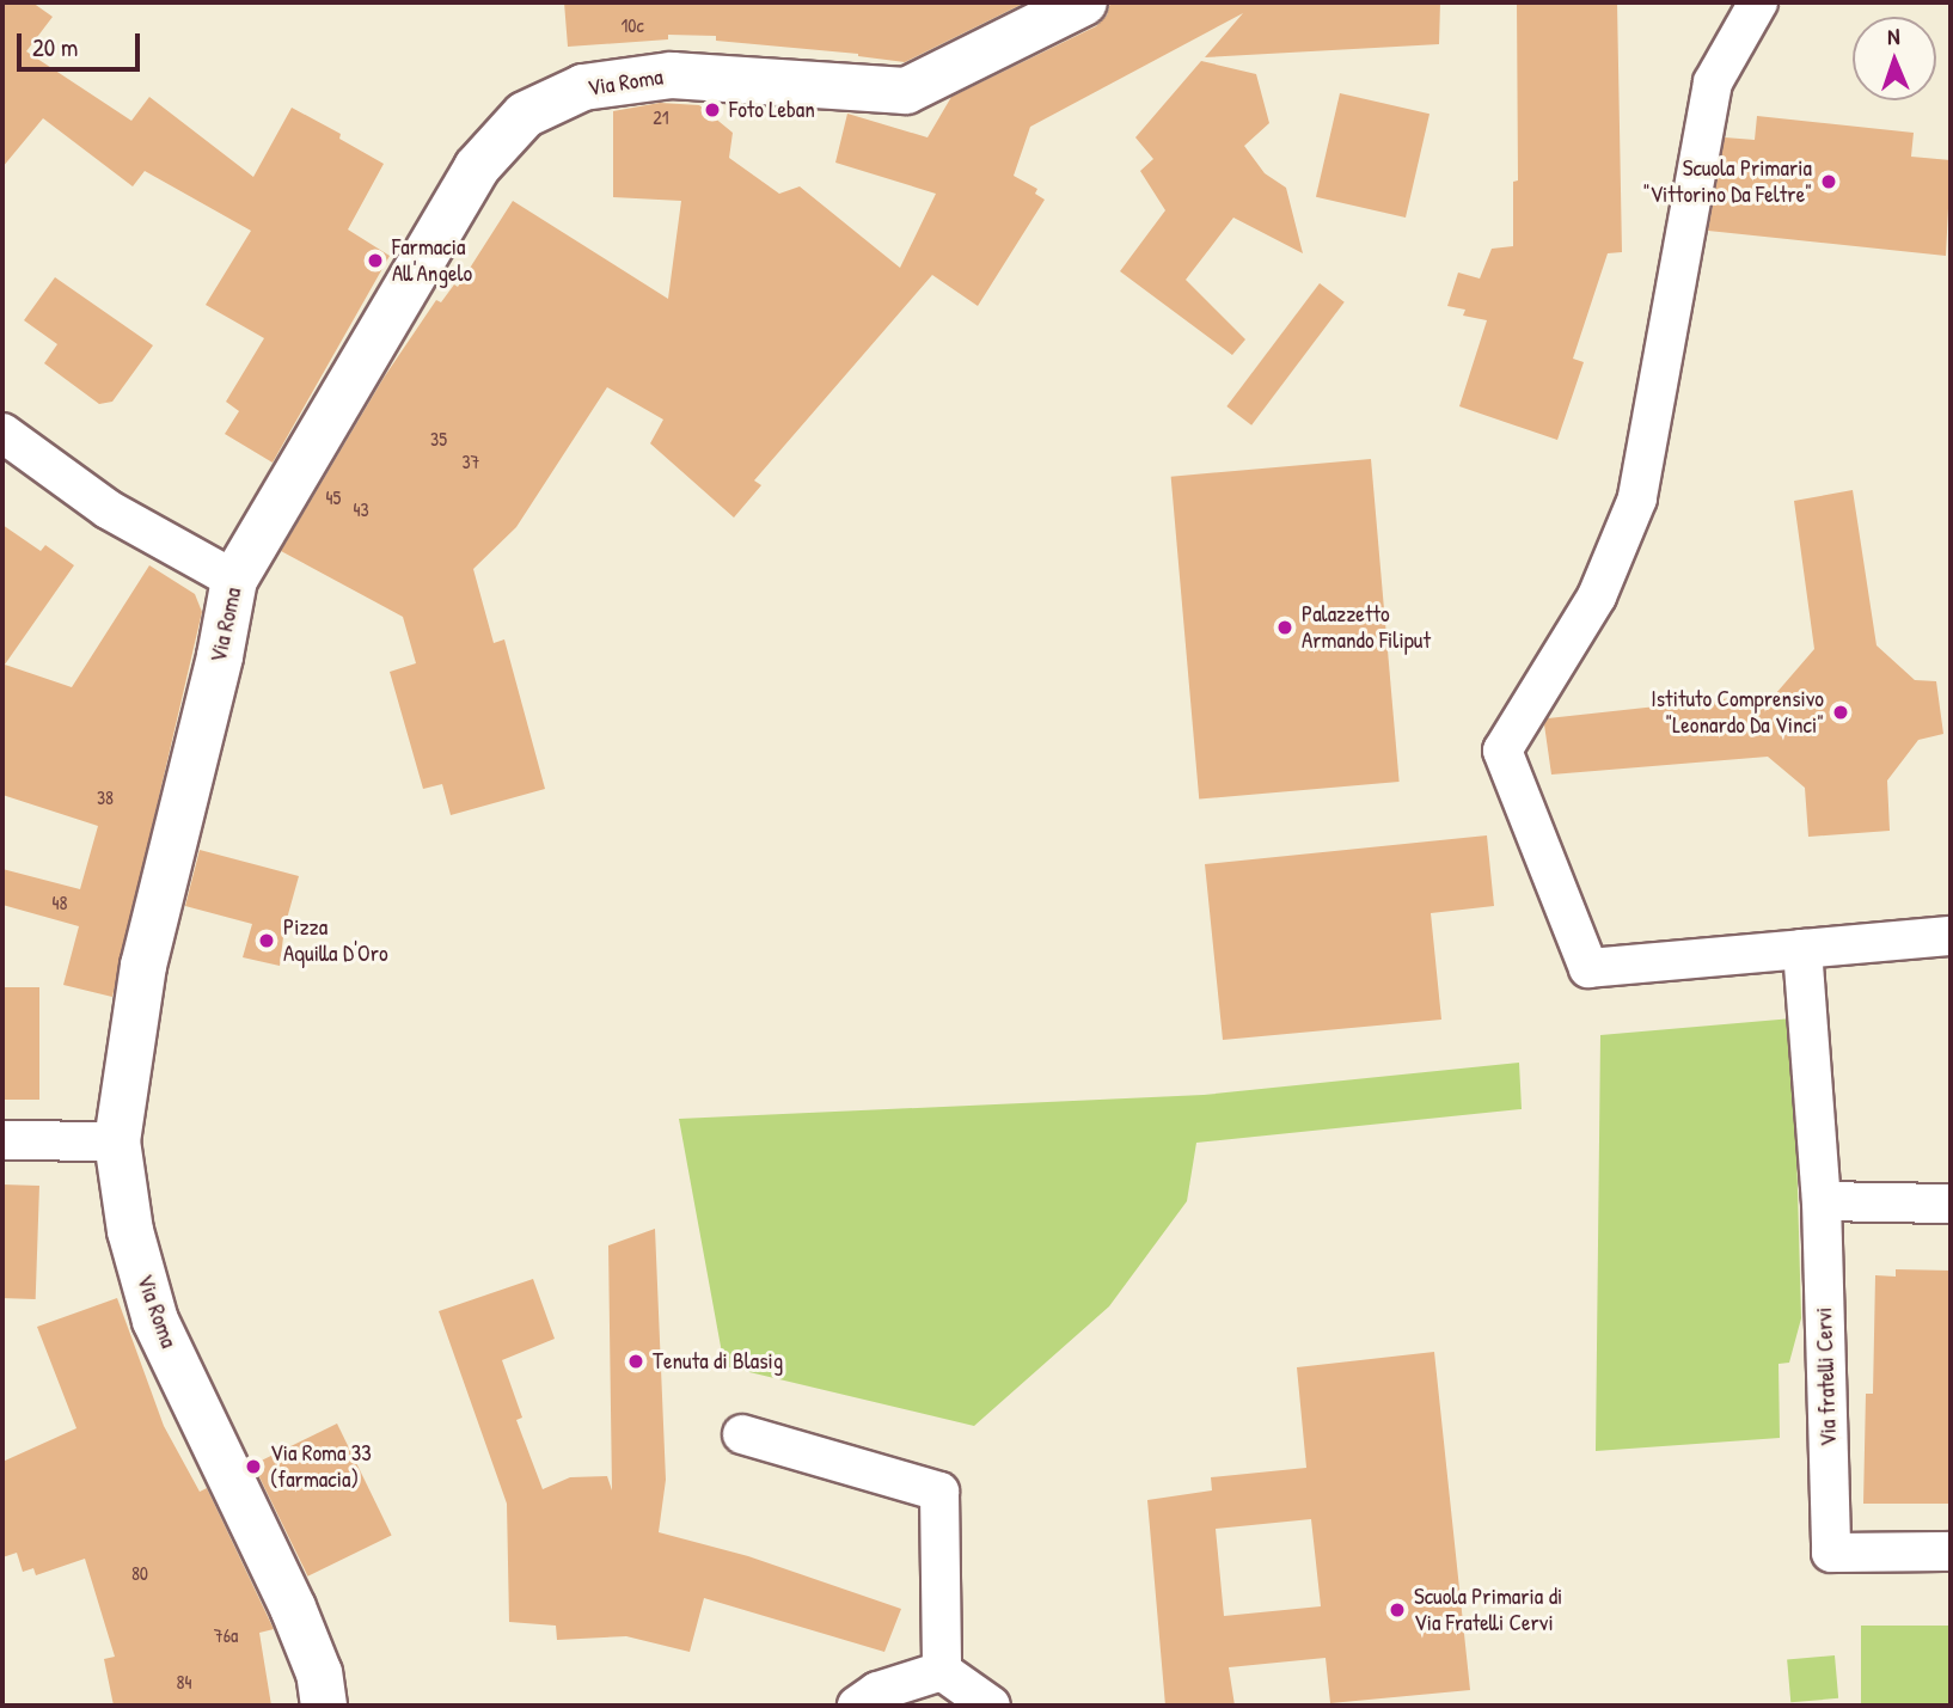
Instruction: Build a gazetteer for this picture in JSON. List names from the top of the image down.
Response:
{
  "streets": {
    "street": ["Via Roma", "Via fratelli Cervi"]
  },
  "places": [
    "Foto Leban",
    "Scuola Primaria \"Vittorino Da Feltre\"",
    "Farmacia All'Angelo",
    "Palazzetto Armando Filiput",
    "Istituto Comprensivo \"Leonardo Da Vinci\"",
    "Pizza Aquilla D'Oro",
    "Tenuta di Blasig",
    "Via Roma 33 (farmacia)",
    "Scuola Primaria di Via Fratelli Cervi"
  ],
  "house_numbers": [
    "10c",
    "21",
    "35",
    "37",
    "45",
    "43",
    "38",
    "48",
    "80",
    "76a",
    "84"
  ],
  "scale_bar": "20 m",
  "north": "top"
}
